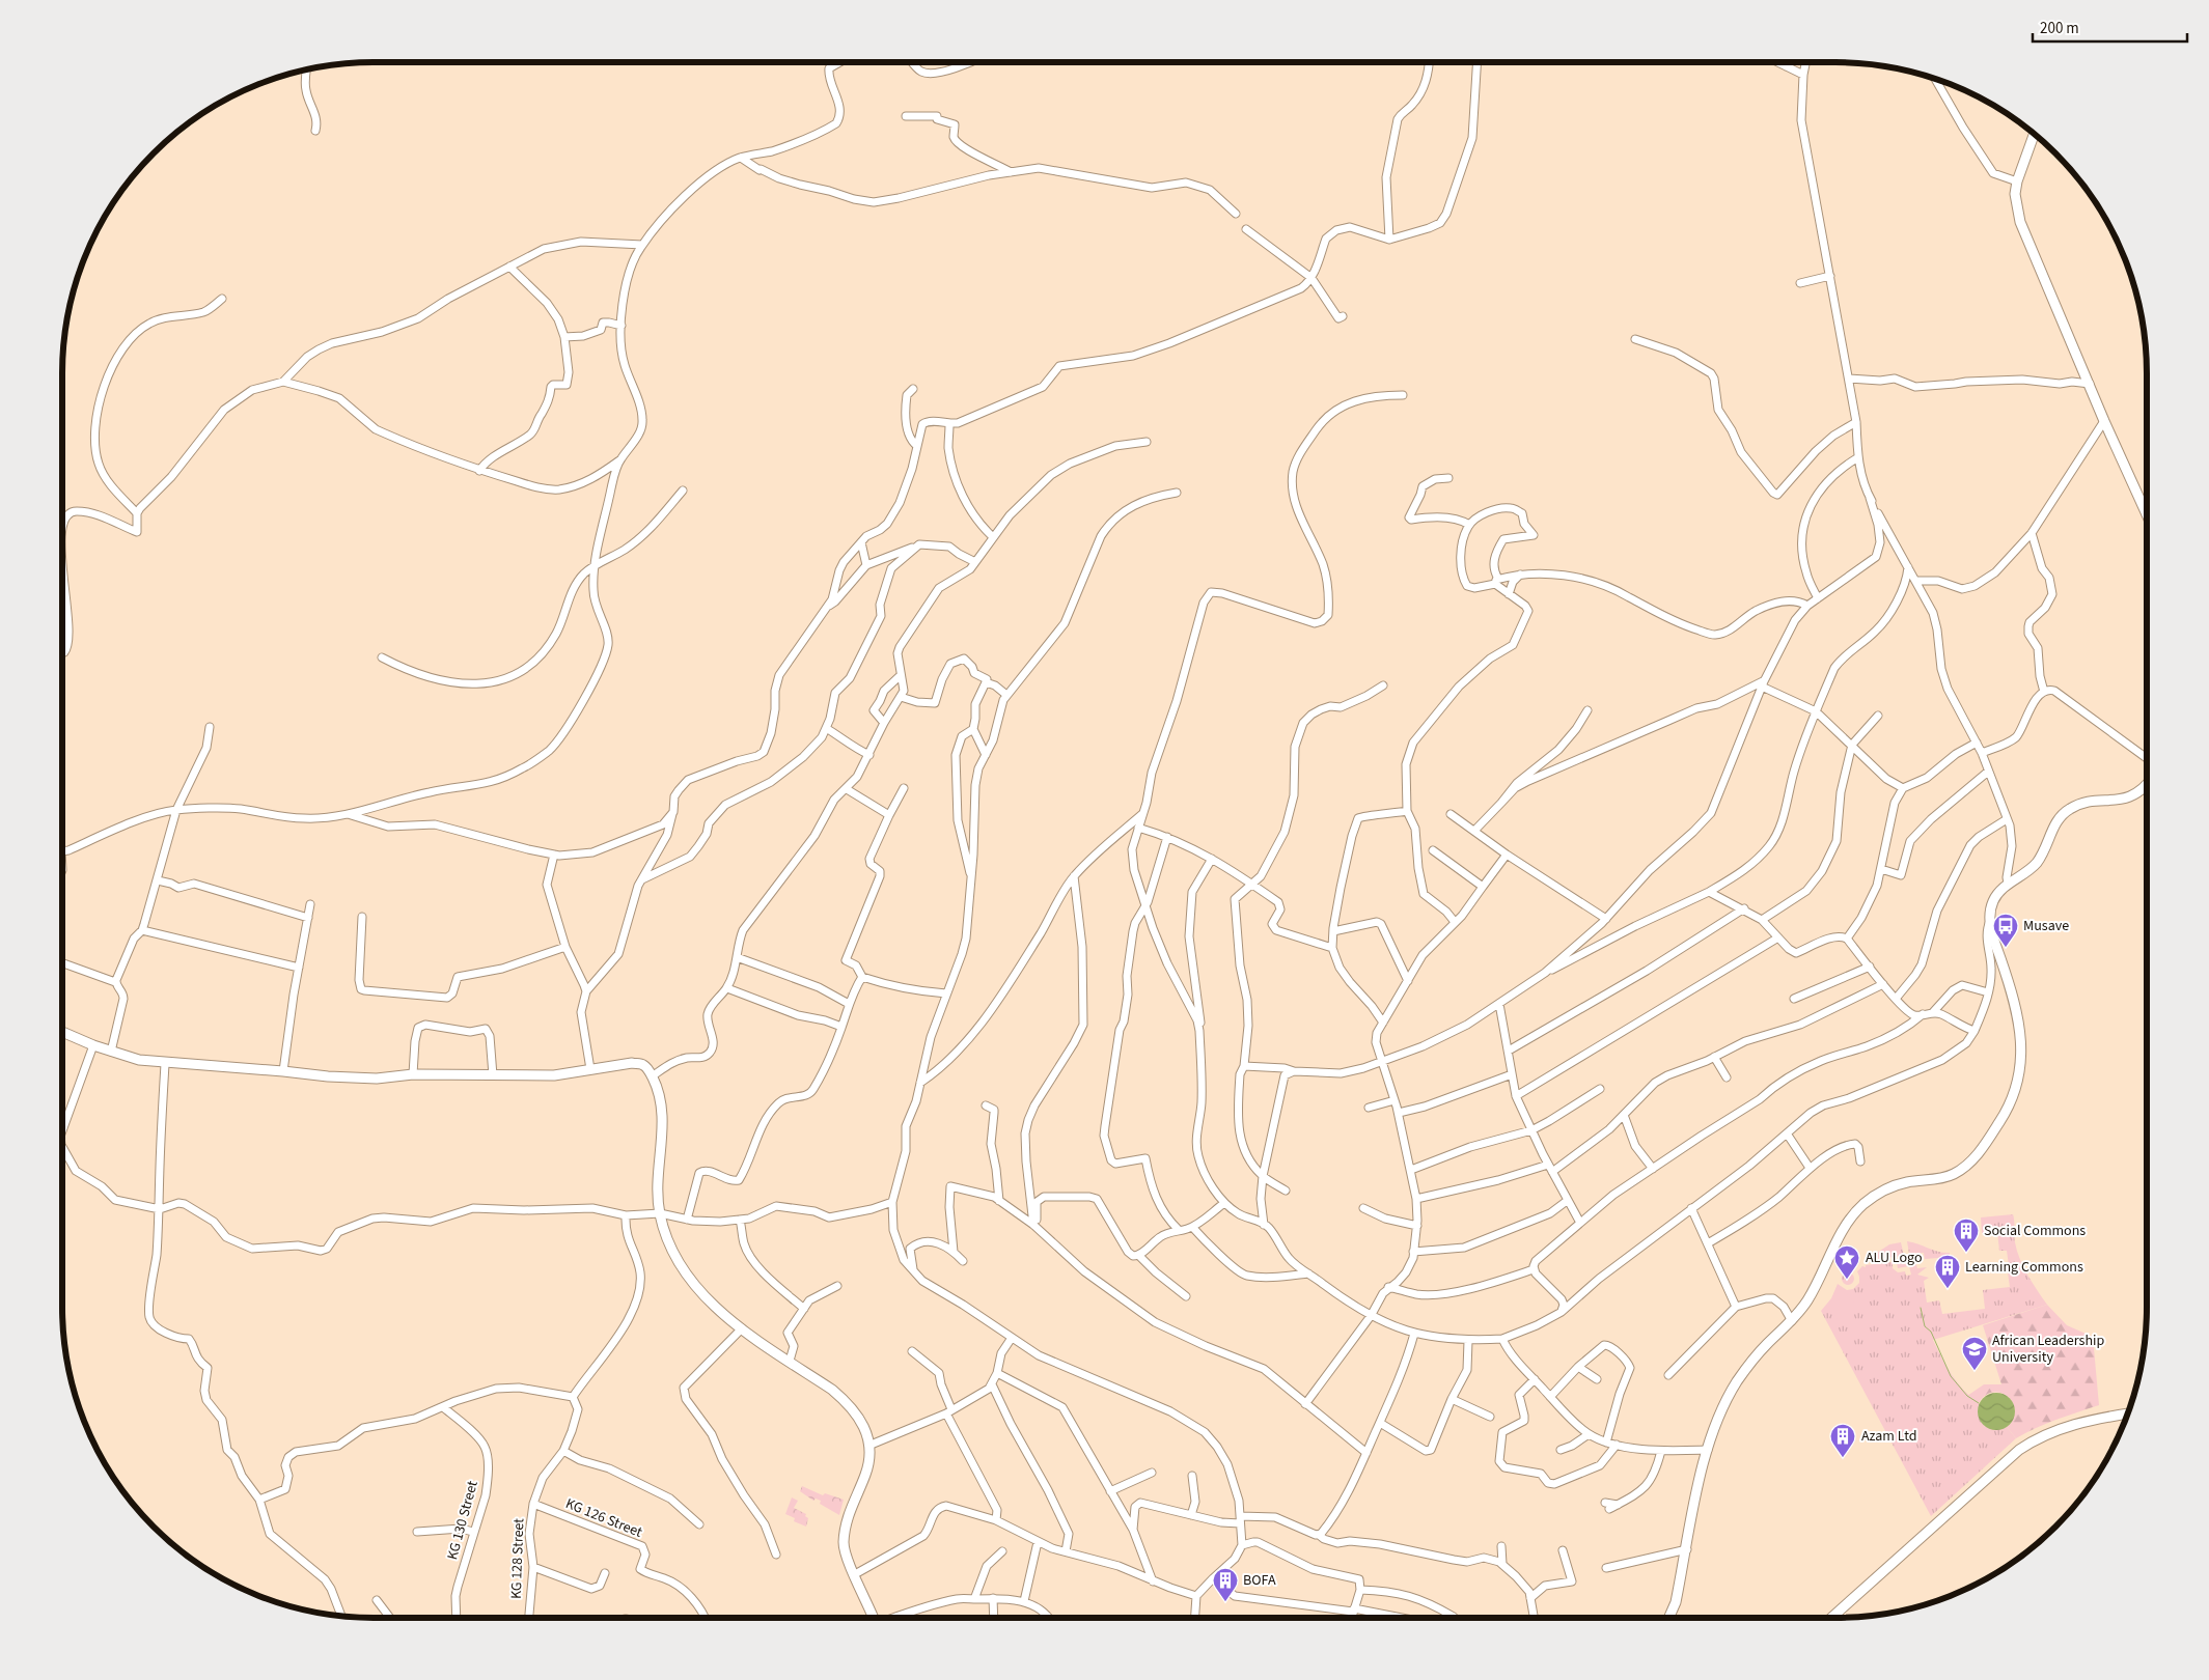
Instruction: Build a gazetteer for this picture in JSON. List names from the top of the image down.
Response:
{
  "streets": {
    "street": ["KG 126 Street", "KG 130 Street", "KG 128 Street"]
  },
  "crossings": [
    ["KG 126 Street", "KG 128 Street"]
  ],
  "places": {
    "bus stop": ["Musave"],
    "building": [
      "Social Commons",
      "Learning Commons",
      "Azam Ltd",
      "BOFA"
    ],
    "place": ["ALU Logo"],
    "school or university": ["African Leadership University"]
  },
  "scale_bar": "200 m"
}
